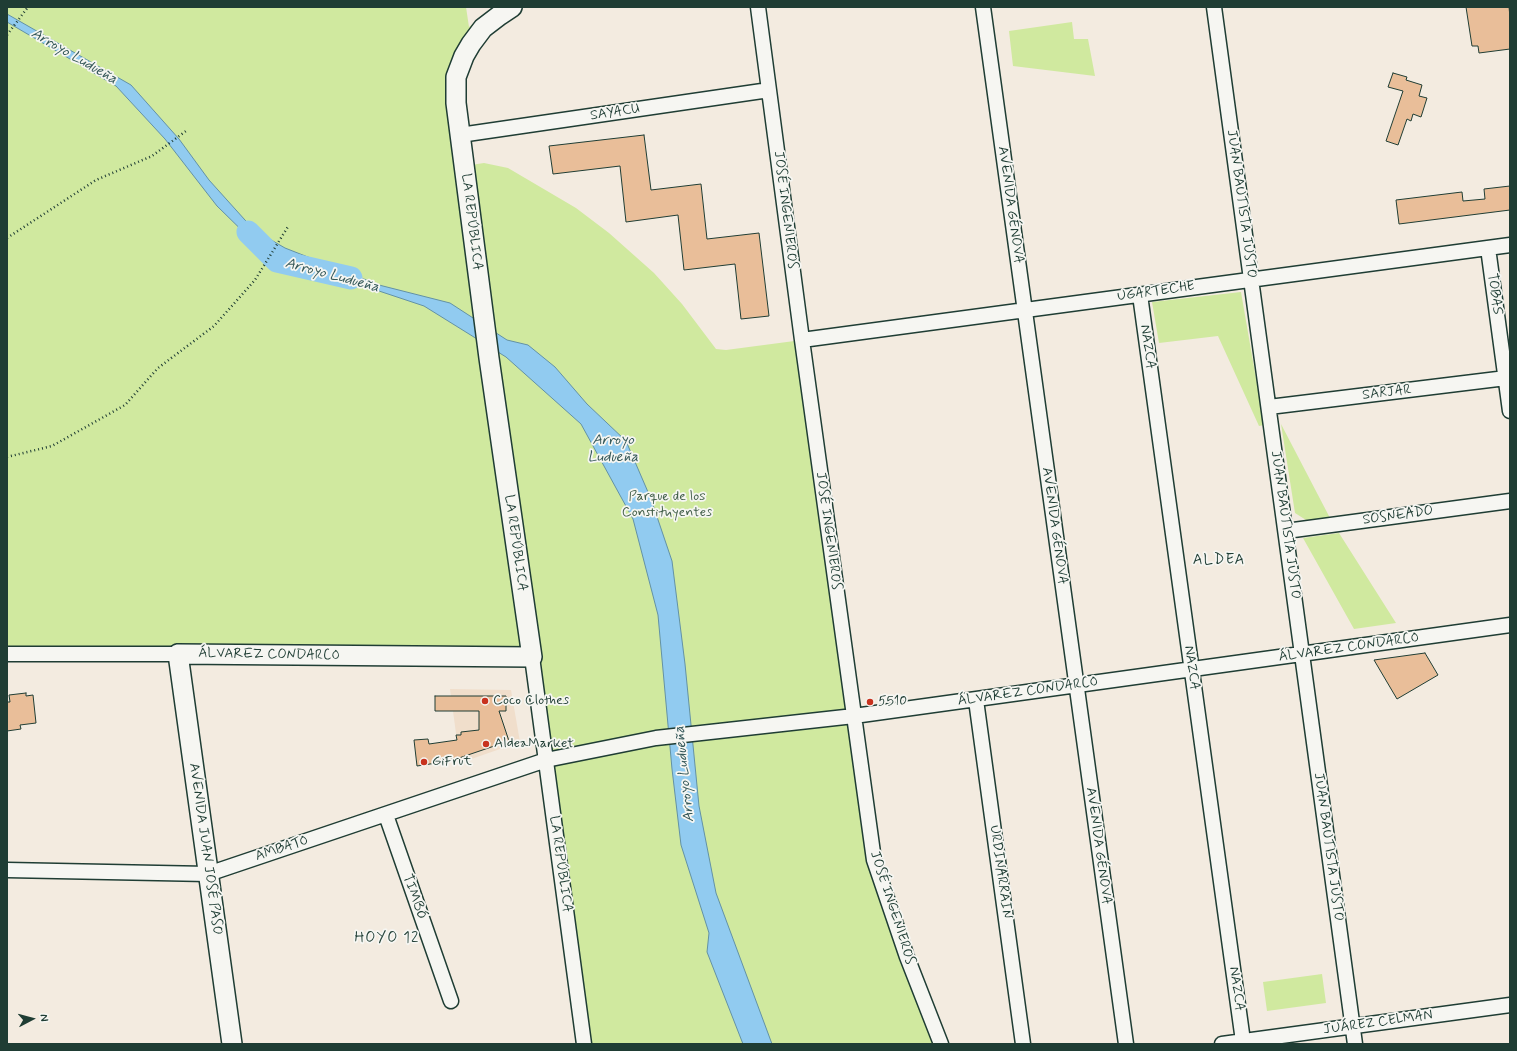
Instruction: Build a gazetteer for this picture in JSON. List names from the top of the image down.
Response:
{
  "streets": {
    "main road": ["LA REPÚBLICA", "ÁLVAREZ CONDARCO", "AVENIDA JUAN JOSÉ PASO"],
    "street": [
      "SAYACU",
      "JUAN BAUTISTA JUSTO",
      "AVENIDA GÉNOVA",
      "JOSÉ INGENIEROS",
      "UGARTECHE",
      "TOBAS",
      "NAZCA",
      "SARJAR",
      "SOSNEADO",
      "AMBATO",
      "URDINARRAIN",
      "TIMBÓ",
      "JUÁREZ CELMAN"
    ]
  },
  "crossings": [
    ["SAYACU", "JOSÉ INGENIEROS"],
    ["SAYACU", "LA REPÚBLICA"],
    ["JUAN BAUTISTA JUSTO", "UGARTECHE"],
    ["JUAN BAUTISTA JUSTO", "SARJAR"],
    ["JUAN BAUTISTA JUSTO", "SOSNEADO"],
    ["JUAN BAUTISTA JUSTO", "ÁLVAREZ CONDARCO"],
    ["JUAN BAUTISTA JUSTO", "JUÁREZ CELMAN"],
    ["AVENIDA GÉNOVA", "UGARTECHE"],
    ["AVENIDA GÉNOVA", "ÁLVAREZ CONDARCO"],
    ["JOSÉ INGENIEROS", "UGARTECHE"],
    ["JOSÉ INGENIEROS", "ÁLVAREZ CONDARCO"],
    ["LA REPÚBLICA", "ÁLVAREZ CONDARCO"],
    ["LA REPÚBLICA", "AMBATO"],
    ["UGARTECHE", "TOBAS"],
    ["UGARTECHE", "NAZCA"],
    ["TOBAS", "SARJAR"],
    ["NAZCA", "ÁLVAREZ CONDARCO"],
    ["NAZCA", "JUÁREZ CELMAN"],
    ["ÁLVAREZ CONDARCO", "AVENIDA JUAN JOSÉ PASO"],
    ["ÁLVAREZ CONDARCO", "AMBATO"],
    ["ÁLVAREZ CONDARCO", "URDINARRAIN"],
    ["AVENIDA JUAN JOSÉ PASO", "AMBATO"],
    ["AMBATO", "TIMBÓ"]
  ],
  "districts": ["ALDEA", "HOYO 12"],
  "water": ["Arroyo Ludueña"],
  "parks": ["Parque de los Constituyentes"],
  "places": [
    "Coco Clothes",
    "5510",
    "AldeaMarket",
    "GiFrut"
  ],
  "north": "right"
}
